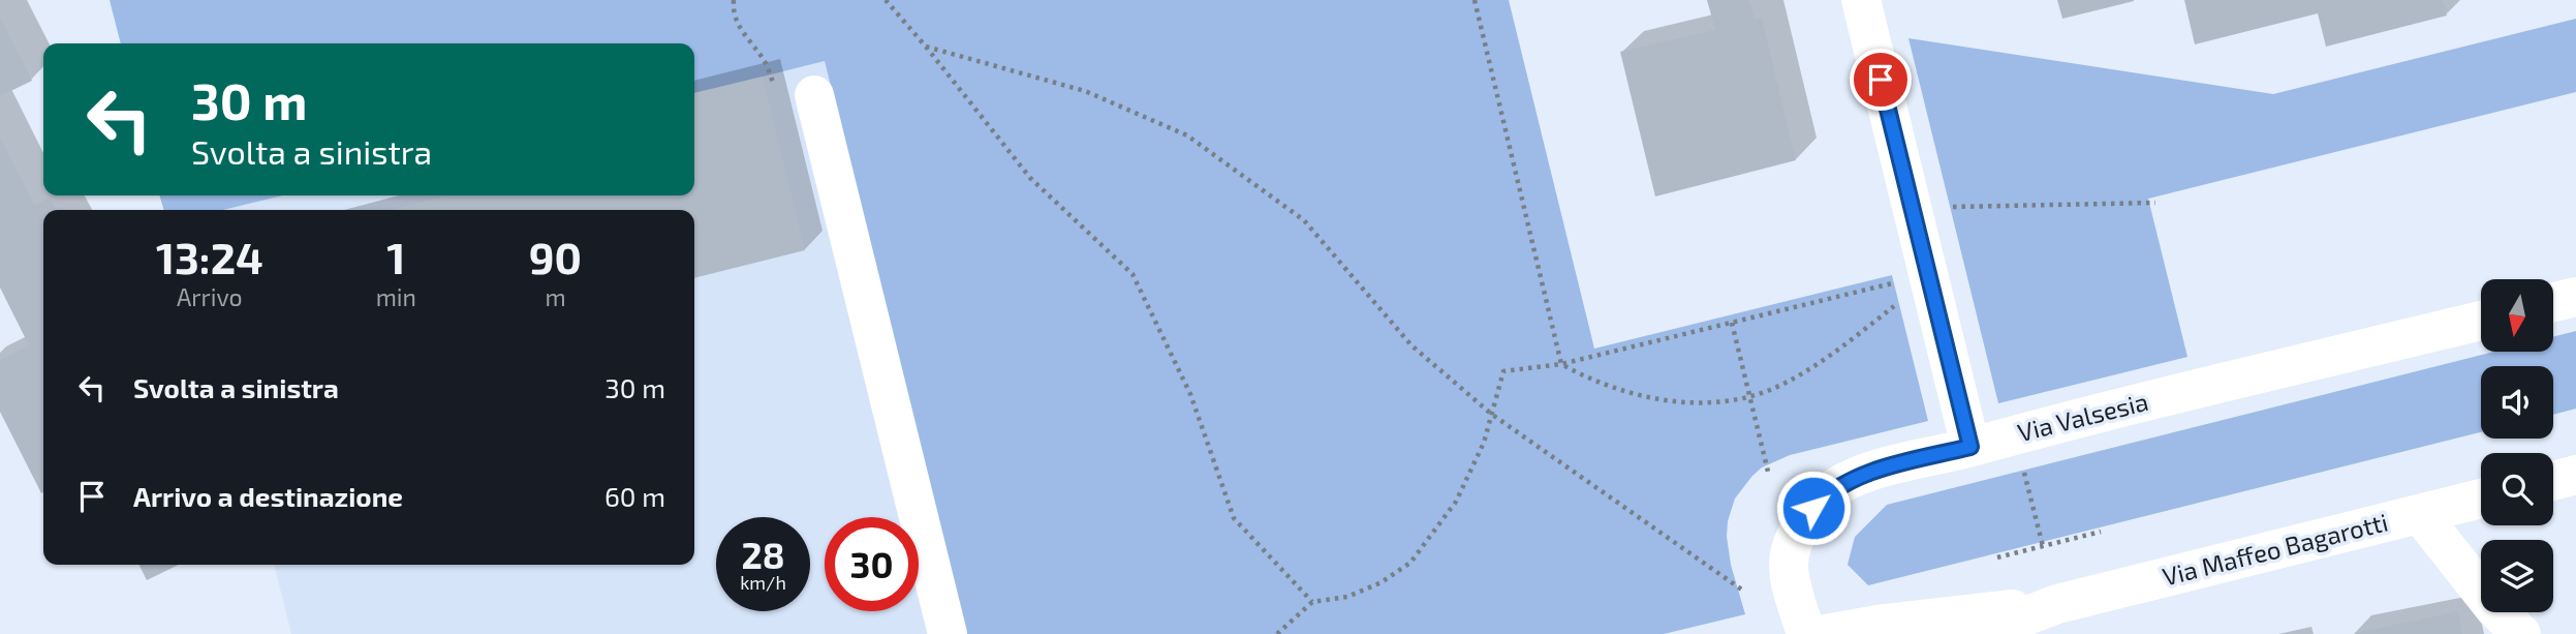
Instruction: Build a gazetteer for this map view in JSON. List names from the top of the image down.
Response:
{
  "streets": {
    "street": ["Via Valsesia", "Via Maffeo Bagarotti"]
  },
  "north": "bottom",
  "page": {
    "turn": ["30 m", "Svolta a sinistra"],
    "eta": [
      "13:24",
      "Arrivo",
      "1",
      "min",
      "90",
      "m"
    ],
    "list": [
      {
        "name": "Svolta a sinistra",
        "value": "30 m"
      },
      {
        "name": "Arrivo a destinazione",
        "value": "60 m"
      }
    ],
    "speed": "28 km/h",
    "limit": "30"
  }
}
